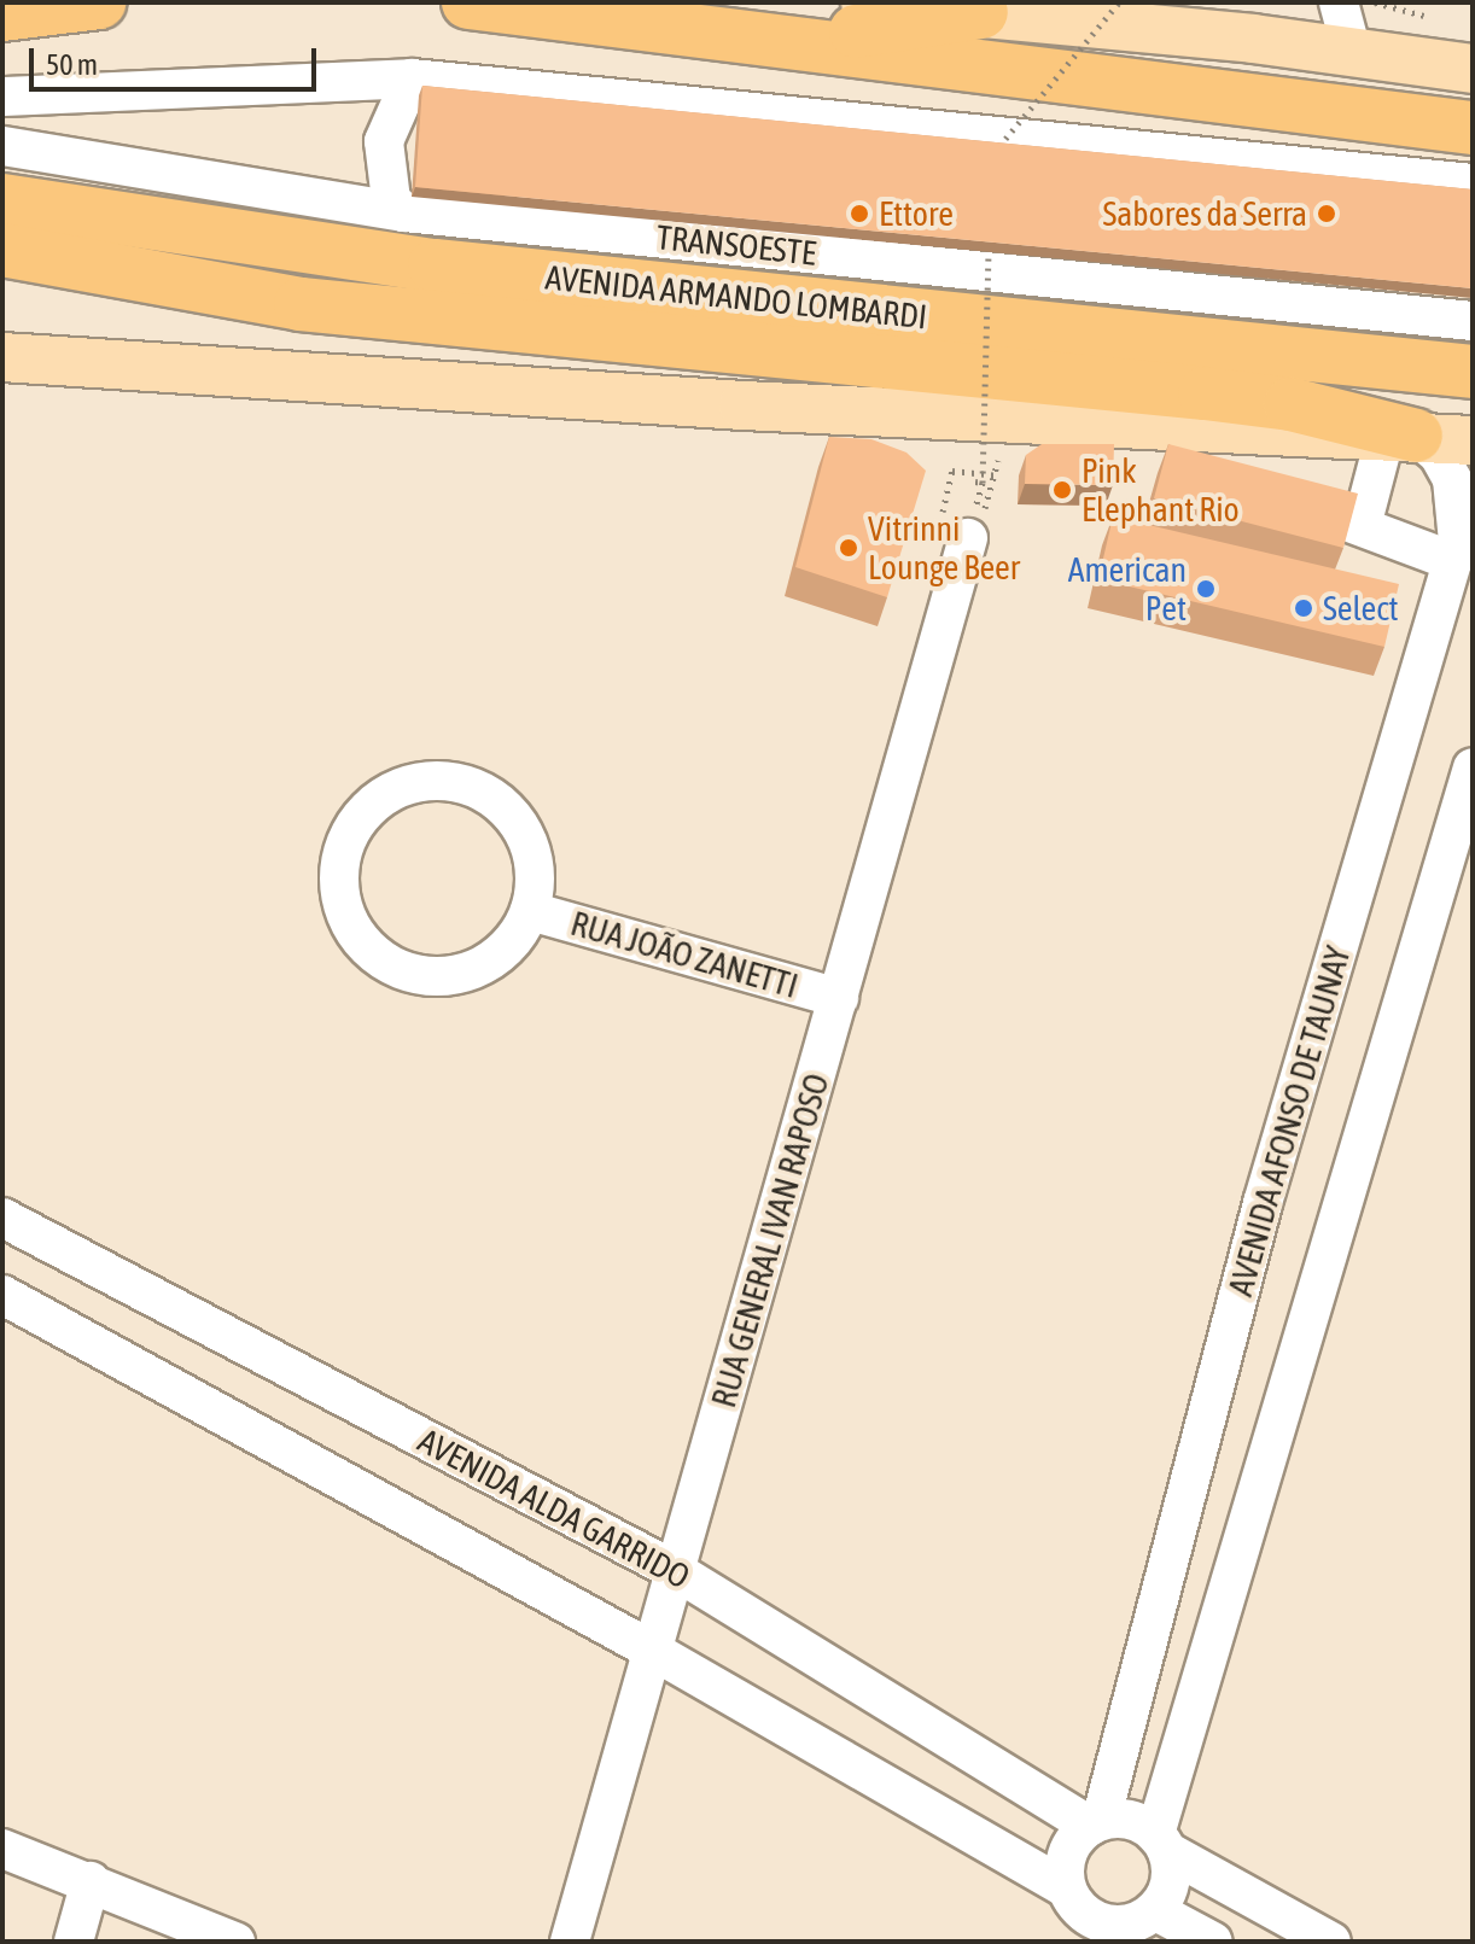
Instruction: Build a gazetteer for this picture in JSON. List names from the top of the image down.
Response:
{
  "streets": {
    "highway": ["AVENIDA ARMANDO LOMBARDI"],
    "street": [
      "TRANSOESTE",
      "RUA JOÃO ZANETTI",
      "AVENIDA AFONSO DE TAUNAY",
      "RUA GENERAL IVAN RAPOSO",
      "AVENIDA ALDA GARRIDO"
    ]
  },
  "crossings": [
    ["RUA JOÃO ZANETTI", "RUA GENERAL IVAN RAPOSO"],
    ["AVENIDA AFONSO DE TAUNAY", "AVENIDA ALDA GARRIDO"],
    ["RUA GENERAL IVAN RAPOSO", "AVENIDA ALDA GARRIDO"]
  ],
  "places": [
    "Ettore",
    "Sabores da Serra",
    "Pink Elephant Rio",
    "Vitrinni Lounge Beer",
    "American Pet",
    "Select"
  ],
  "scale_bar": "50 m"
}
